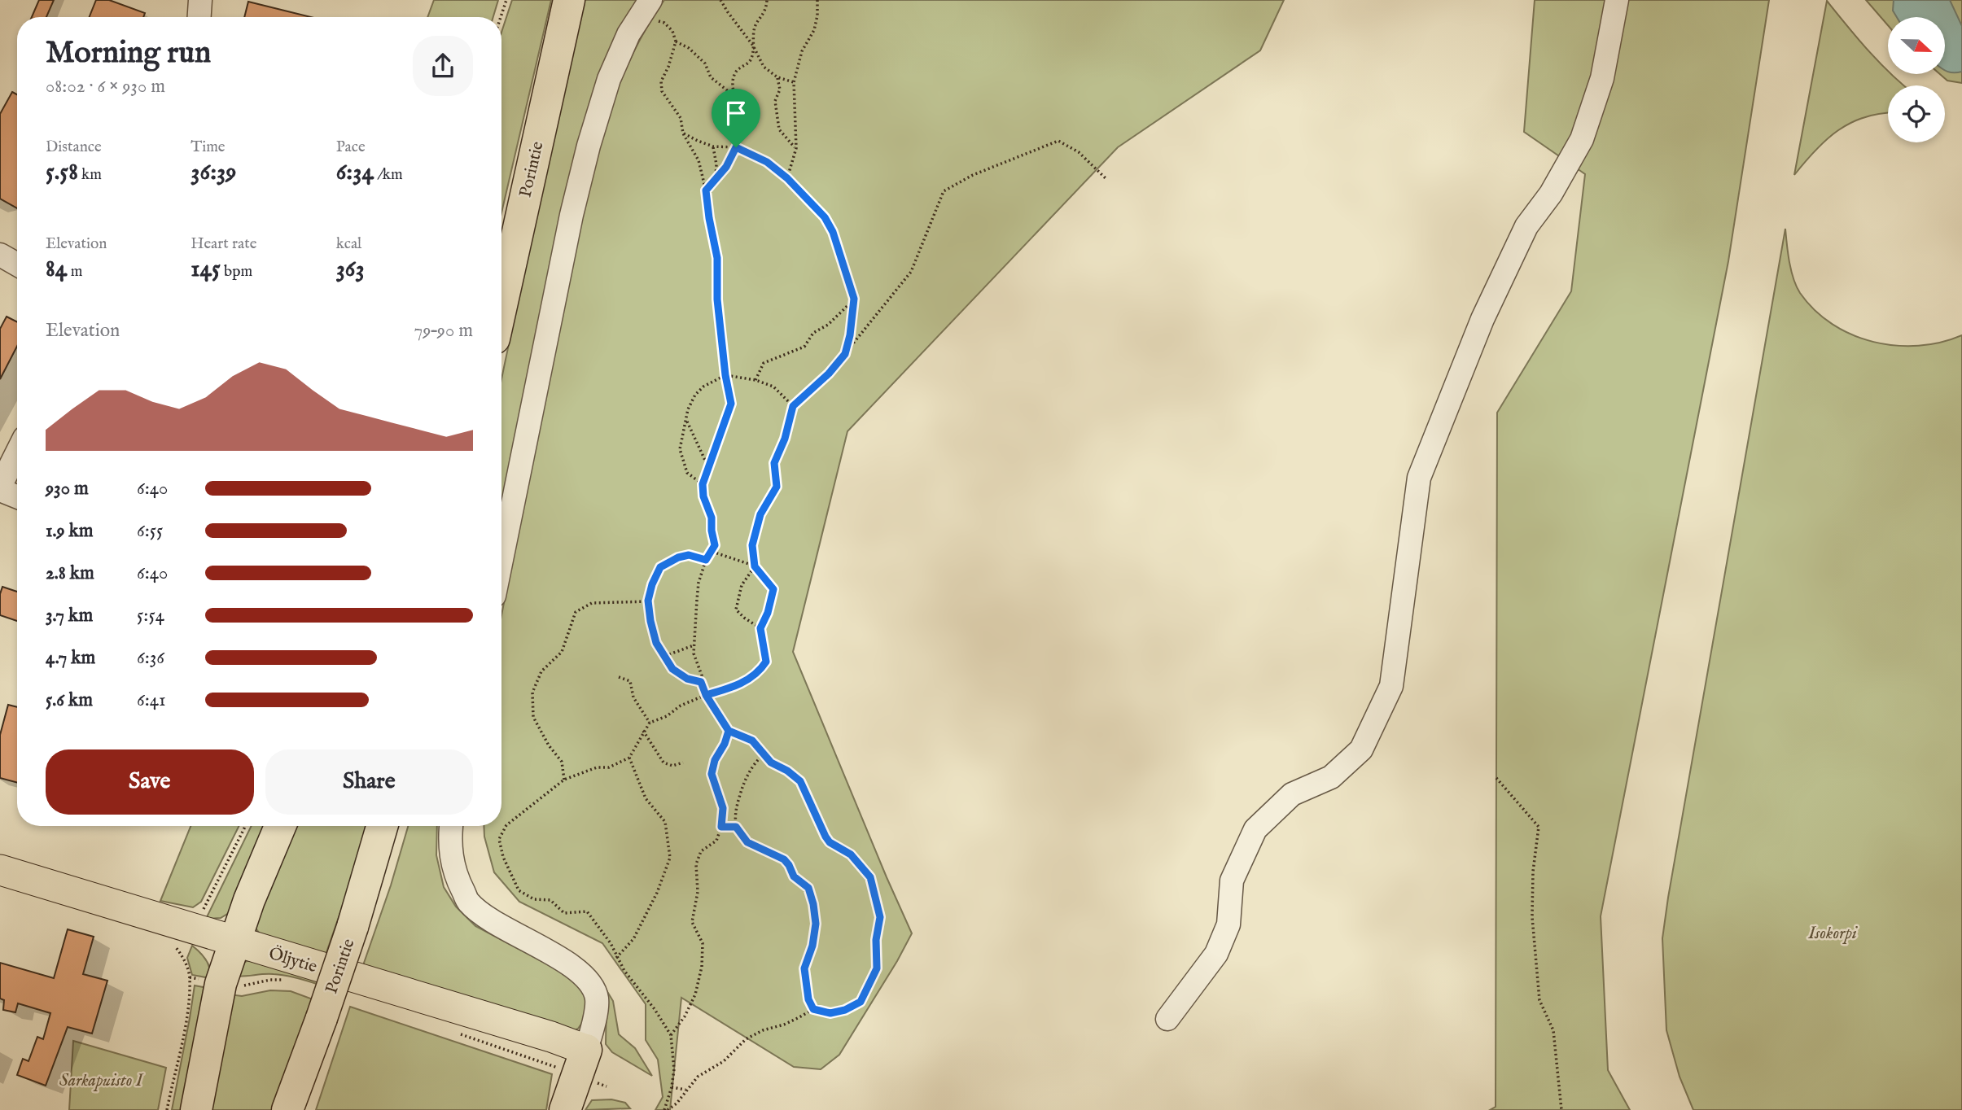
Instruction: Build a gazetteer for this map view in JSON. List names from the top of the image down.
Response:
{
  "streets": {
    "highway": ["Porintie"],
    "main road": ["Öljytie"]
  },
  "parks": ["Isokorpi", "Sarkapuisto I"],
  "north": "right",
  "page": {
    "heading": ["Morning run", "08:02 · 6 × 930 m"],
    "stats": [
      ["Distance", "5.58 km"],
      ["Time", "36:39"],
      ["Pace", "6:34 /km"],
      ["Elevation", "84 m"],
      ["Heart rate", "145 bpm"],
      ["kcal", "363"]
    ],
    "chart": ["Elevation", "79–90 m"],
    "list": [
      {
        "name": "930 m",
        "note": "6:40"
      },
      {
        "name": "1.9 km",
        "note": "6:55"
      },
      {
        "name": "2.8 km",
        "note": "6:40"
      },
      {
        "name": "3.7 km",
        "note": "5:54"
      },
      {
        "name": "4.7 km",
        "note": "6:36"
      },
      {
        "name": "5.6 km",
        "note": "6:41"
      }
    ],
    "buttons": ["Save", "Share"]
  }
}
